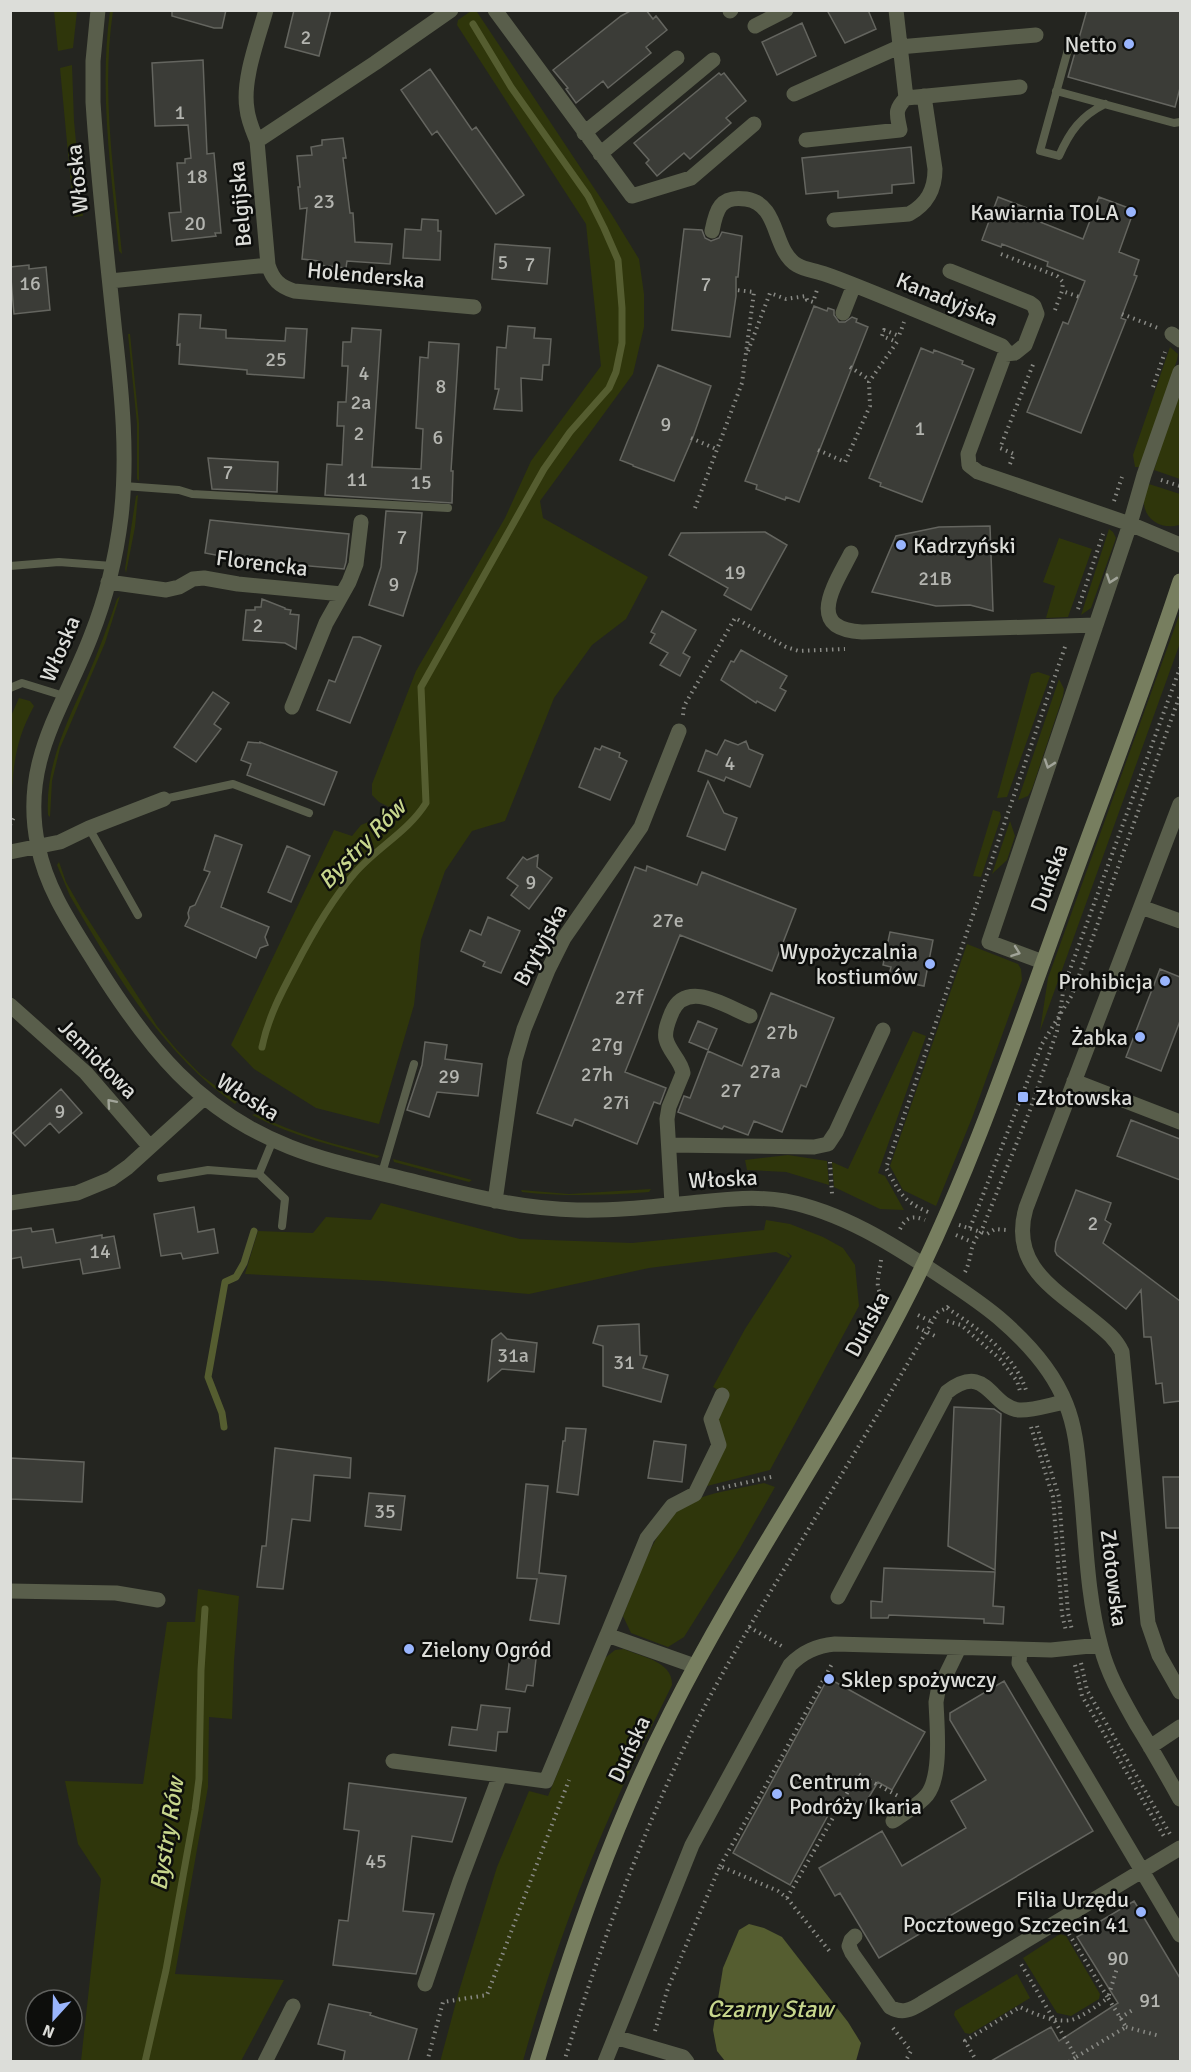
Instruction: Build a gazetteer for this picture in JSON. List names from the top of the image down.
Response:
{
  "streets": {
    "street": [
      "Włoska",
      "Belgijska",
      "Holenderska",
      "Kanadyjska",
      "Florencka",
      "Duńska",
      "Brytyjska",
      "Jemiołowa",
      "Złotowska"
    ]
  },
  "crossings": [
    ["Włoska", "Belgijska"],
    ["Włoska", "Florencka"],
    ["Włoska", "Duńska"],
    ["Włoska", "Brytyjska"],
    ["Włoska", "Złotowska"],
    ["Belgijska", "Holenderska"],
    ["Duńska", "Złotowska"]
  ],
  "one_way": ["Jemiołowa"],
  "water": ["Bystry Rów", "Czarny Staw"],
  "places": {
    "other": [
      "Netto",
      "Kawiarnia TOLA",
      "Kadrzyński",
      "Wypożyczalnia kostiumów",
      "Prohibicja",
      "Żabka",
      "Zielony Ogród",
      "Sklep spożywczy",
      "Centrum Podróży Ikaria",
      "Filia Urzędu Pocztowego Szczecin 41"
    ],
    "transit": ["Złotowska"]
  },
  "house_numbers": [
    "2",
    "1",
    "18",
    "23",
    "20",
    "5",
    "7",
    "16",
    "7",
    "25",
    "4",
    "8",
    "2a",
    "9",
    "1",
    "2",
    "6",
    "7",
    "11",
    "15",
    "7",
    "19",
    "21B",
    "9",
    "2",
    "4",
    "9",
    "27e",
    "27f",
    "27b",
    "27g",
    "27a",
    "27h",
    "29",
    "27",
    "27i",
    "9",
    "2",
    "14",
    "31a",
    "31",
    "35",
    "45",
    "90",
    "91"
  ],
  "north": "bottom"
}
